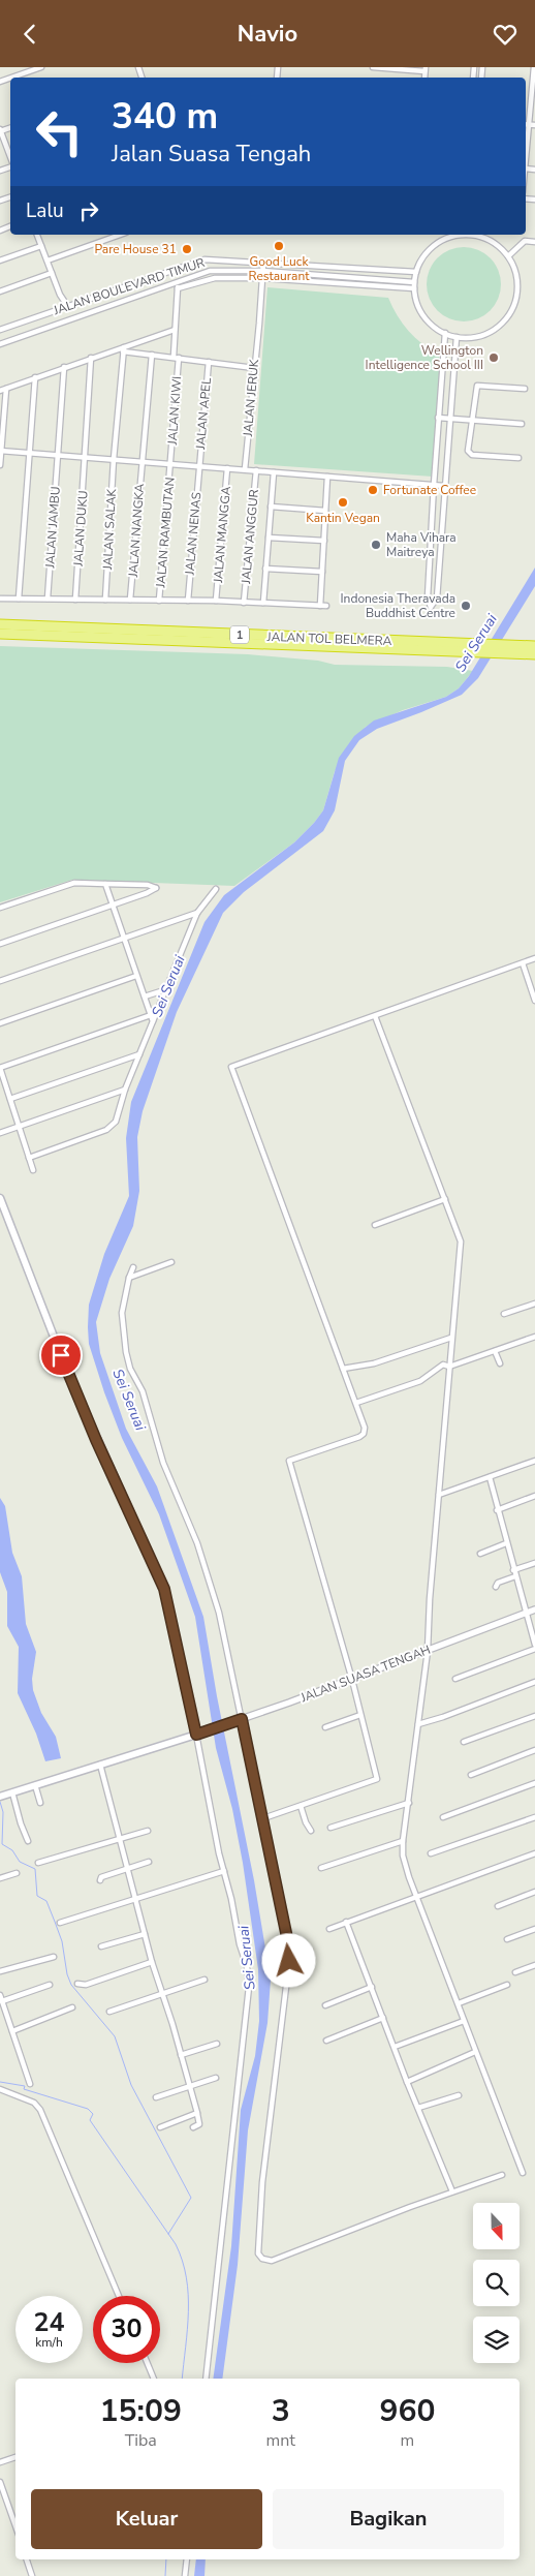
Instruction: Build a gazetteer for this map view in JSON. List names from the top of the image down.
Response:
{
  "streets": {
    "highway": ["1", "JALAN TOL BELMERA"],
    "street": [
      "JALAN BOULEVARD TIMUR",
      "JALAN JERUK",
      "JALAN KIWI",
      "JALAN APEL",
      "JALAN JAMBU",
      "JALAN DUKU",
      "JALAN SALAK",
      "JALAN NANGKA",
      "JALAN RAMBUTAN",
      "JALAN NENAS",
      "JALAN MANGGA",
      "JALAN ANGGUR",
      "JALAN SUASA TENGAH"
    ]
  },
  "crossings": [
    ["JALAN BOULEVARD TIMUR", "JALAN JERUK"],
    ["JALAN BOULEVARD TIMUR", "JALAN KIWI"],
    ["JALAN KIWI", "JALAN RAMBUTAN"],
    ["JALAN APEL", "JALAN NENAS"]
  ],
  "water": ["Sei Seruai"],
  "places": [
    "Good Luck Restaurant",
    "Pare House 31",
    "Wellington Intelligence School III",
    "Fortunate Coffee",
    "Kantin Vegan",
    "Maha Vihara Maitreya",
    "Indonesia Theravada Buddhist Centre"
  ],
  "north": "bottom",
  "page": {
    "header": "Navio",
    "turn": ["340 m", "Jalan Suasa Tengah"],
    "then": "Lalu",
    "speed": "24 km/h",
    "limit": "30",
    "eta": [
      "15:09",
      "Tiba",
      "3",
      "mnt",
      "960",
      "m"
    ],
    "buttons": ["Keluar", "Bagikan"]
  }
}
